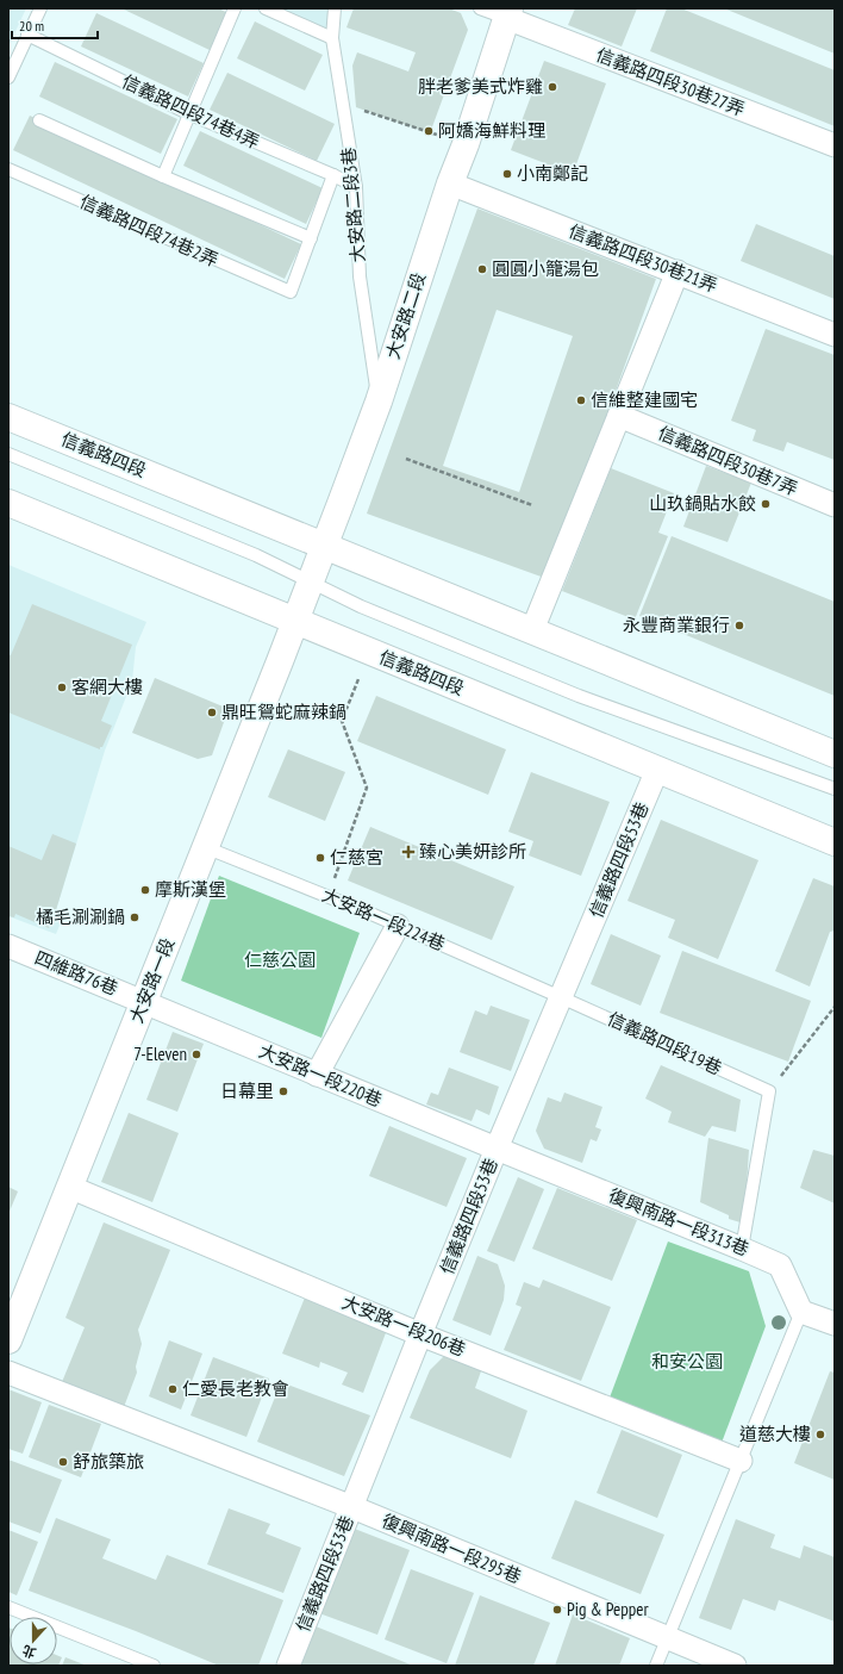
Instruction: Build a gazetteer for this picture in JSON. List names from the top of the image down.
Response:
{
  "streets": {
    "main road": ["大安路二段", "信義路四段", "大安路一段"],
    "street": [
      "信義路四段30巷27弄",
      "信義路四段30巷21弄",
      "信義路四段30巷7弄",
      "信義路四段53巷",
      "四維路76巷",
      "大安路一段220巷",
      "復興南路一段313巷",
      "大安路一段206巷",
      "復興南路一段295巷"
    ],
    "lane": [
      "信義路四段74巷4弄",
      "大安路二段3巷",
      "信義路四段74巷2弄",
      "大安路一段224巷",
      "信義路四段19巷"
    ]
  },
  "crossings": [
    ["信義路四段30巷27弄", "大安路二段"],
    ["信義路四段74巷4弄", "大安路二段3巷"],
    ["大安路二段3巷", "大安路二段"],
    ["信義路四段30巷21弄", "大安路二段"],
    ["大安路二段", "信義路四段"],
    ["大安路二段", "大安路一段"],
    ["信義路四段", "信義路四段53巷"],
    ["信義路四段", "大安路一段"],
    ["信義路四段53巷", "大安路一段224巷"],
    ["信義路四段53巷", "信義路四段19巷"],
    ["信義路四段53巷", "大安路一段220巷"],
    ["信義路四段53巷", "復興南路一段313巷"],
    ["信義路四段53巷", "大安路一段206巷"],
    ["信義路四段53巷", "復興南路一段295巷"],
    ["大安路一段224巷", "大安路一段"],
    ["大安路一段224巷", "信義路四段19巷"],
    ["四維路76巷", "大安路一段"],
    ["四維路76巷", "大安路一段220巷"],
    ["大安路一段", "大安路一段220巷"],
    ["大安路一段", "大安路一段206巷"],
    ["大安路一段220巷", "復興南路一段313巷"]
  ],
  "parks": ["仁慈公園", "和安公園"],
  "places": {
    "other": [
      "胖老爹美式炸雞",
      "阿嬌海鮮料理",
      "小南鄭記",
      "圓圓小籠湯包",
      "信維整建國宅",
      "山玖鍋貼水餃",
      "永豐商業銀行",
      "客網大樓",
      "鼎旺鴛蛇麻辣鍋",
      "仁慈宮",
      "摩斯漢堡",
      "橘毛涮涮鍋",
      "7-Eleven",
      "日幕里",
      "仁愛長老教會",
      "道慈大樓",
      "舒旅築旅",
      "Pig & Pepper"
    ],
    "health": ["臻心美妍診所"]
  },
  "scale_bar": "20 m",
  "north": "bottom"
}
